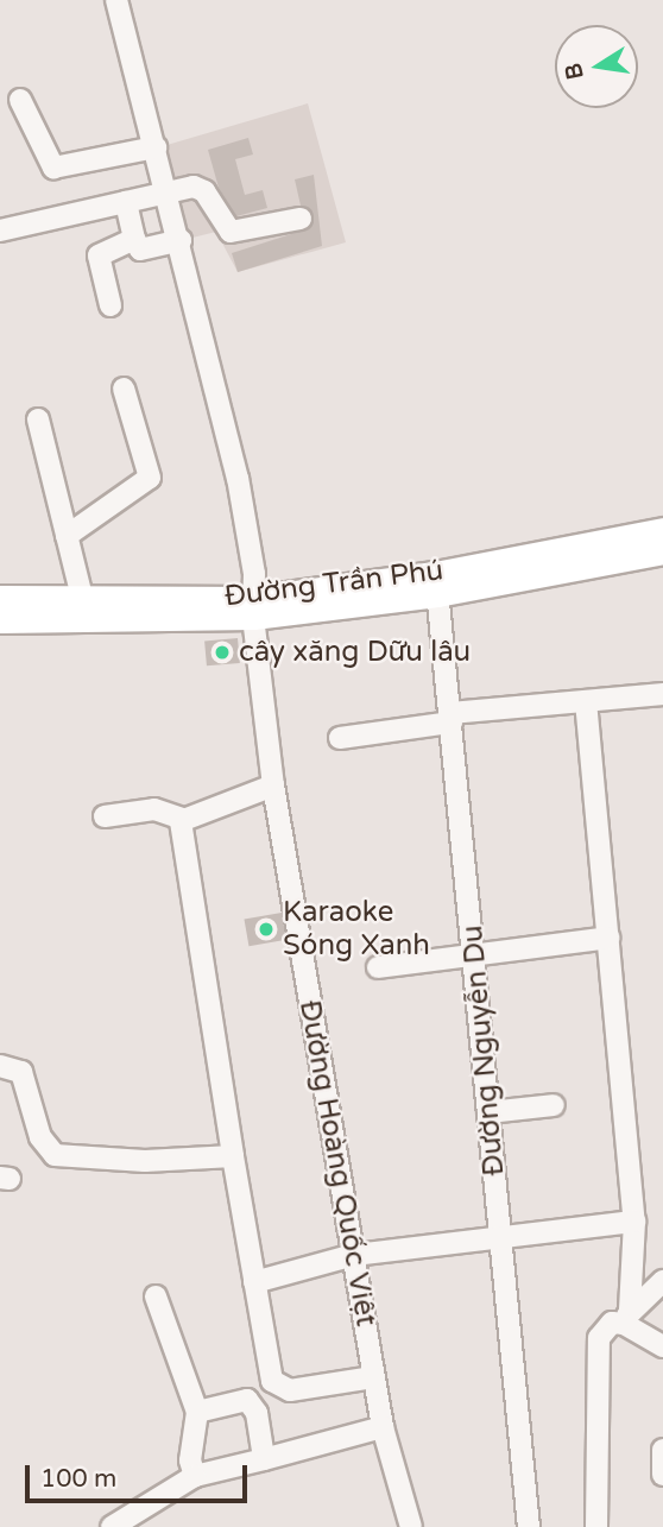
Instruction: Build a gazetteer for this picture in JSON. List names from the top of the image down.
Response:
{
  "streets": {
    "main road": ["Đường Trần Phú"],
    "street": ["Đường Nguyễn Du", "Đường Hoàng Quốc Việt"]
  },
  "crossings": [
    ["Đường Trần Phú", "Đường Nguyễn Du"],
    ["Đường Trần Phú", "Đường Hoàng Quốc Việt"]
  ],
  "places": ["cây xăng Dữu lâu", "Karaoke Sóng Xanh"],
  "scale_bar": "100 m",
  "north": "left"
}
